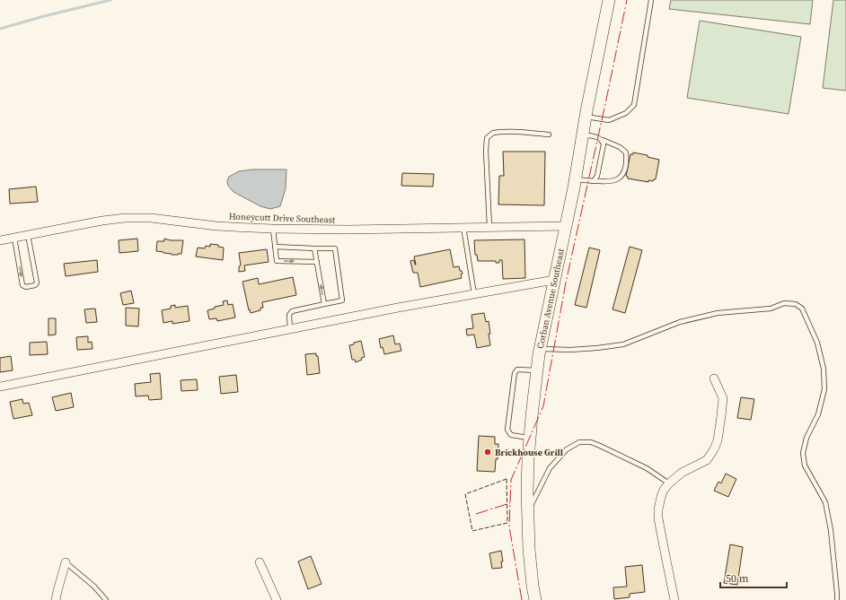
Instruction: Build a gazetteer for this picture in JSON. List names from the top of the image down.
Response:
{
  "streets": {
    "main road": ["Corban Avenue Southeast"],
    "street": ["Honeycutt Drive Southeast"]
  },
  "crossings": [
    ["Honeycutt Drive Southeast", "Corban Avenue Southeast"]
  ],
  "places": ["Brickhouse Grill"],
  "scale_bar": "50 m"
}
